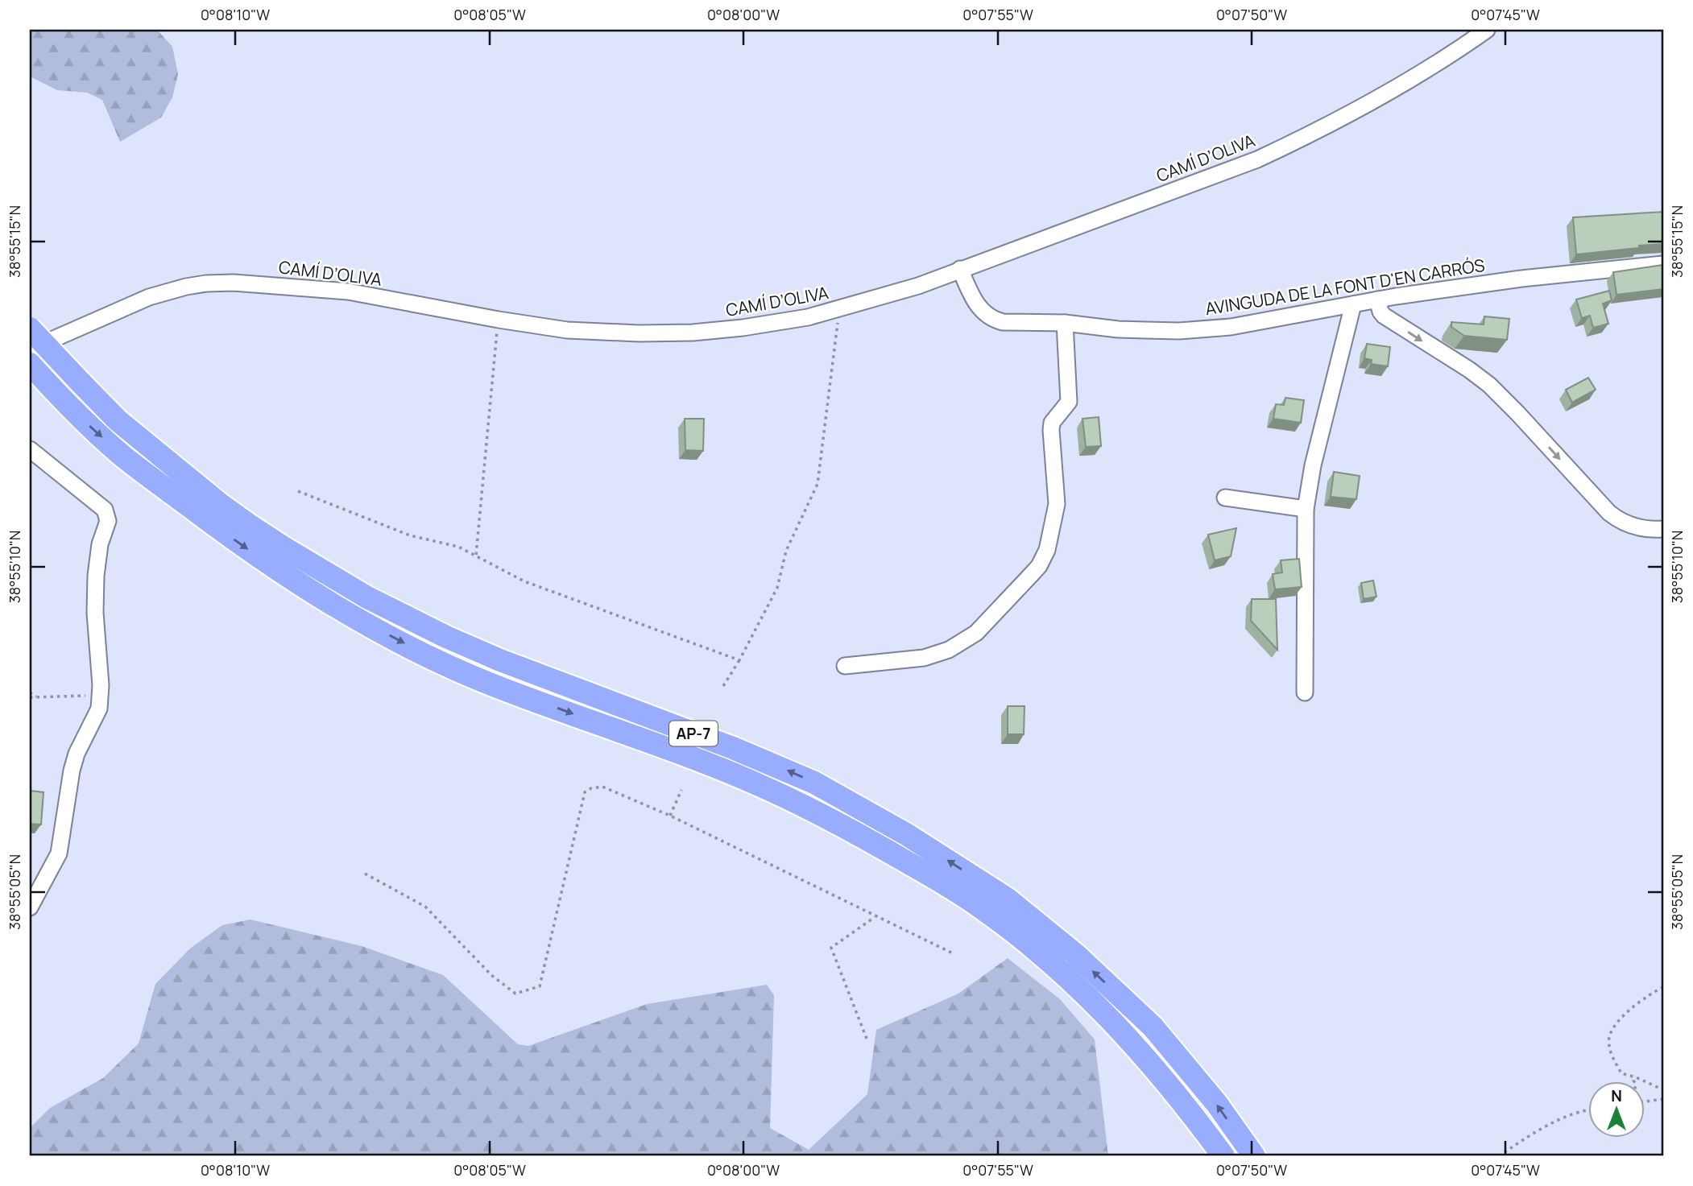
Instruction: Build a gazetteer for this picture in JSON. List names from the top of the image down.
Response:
{
  "streets": {
    "highway": ["AP-7"],
    "street": ["CAMÍ D’OLIVA", "AVINGUDA DE LA FONT D'EN CARRÓS"]
  },
  "crossings": [
    ["CAMÍ D’OLIVA", "AVINGUDA DE LA FONT D'EN CARRÓS"]
  ],
  "north": "top",
  "coordinates": [
    "0°08'10\"W",
    "0°08'05\"W",
    "0°08'00\"W",
    "0°07'55\"W",
    "0°07'50\"W",
    "0°07'45\"W",
    "38°55'15\"N",
    "38°55'10\"N",
    "38°55'05\"N"
  ]
}
